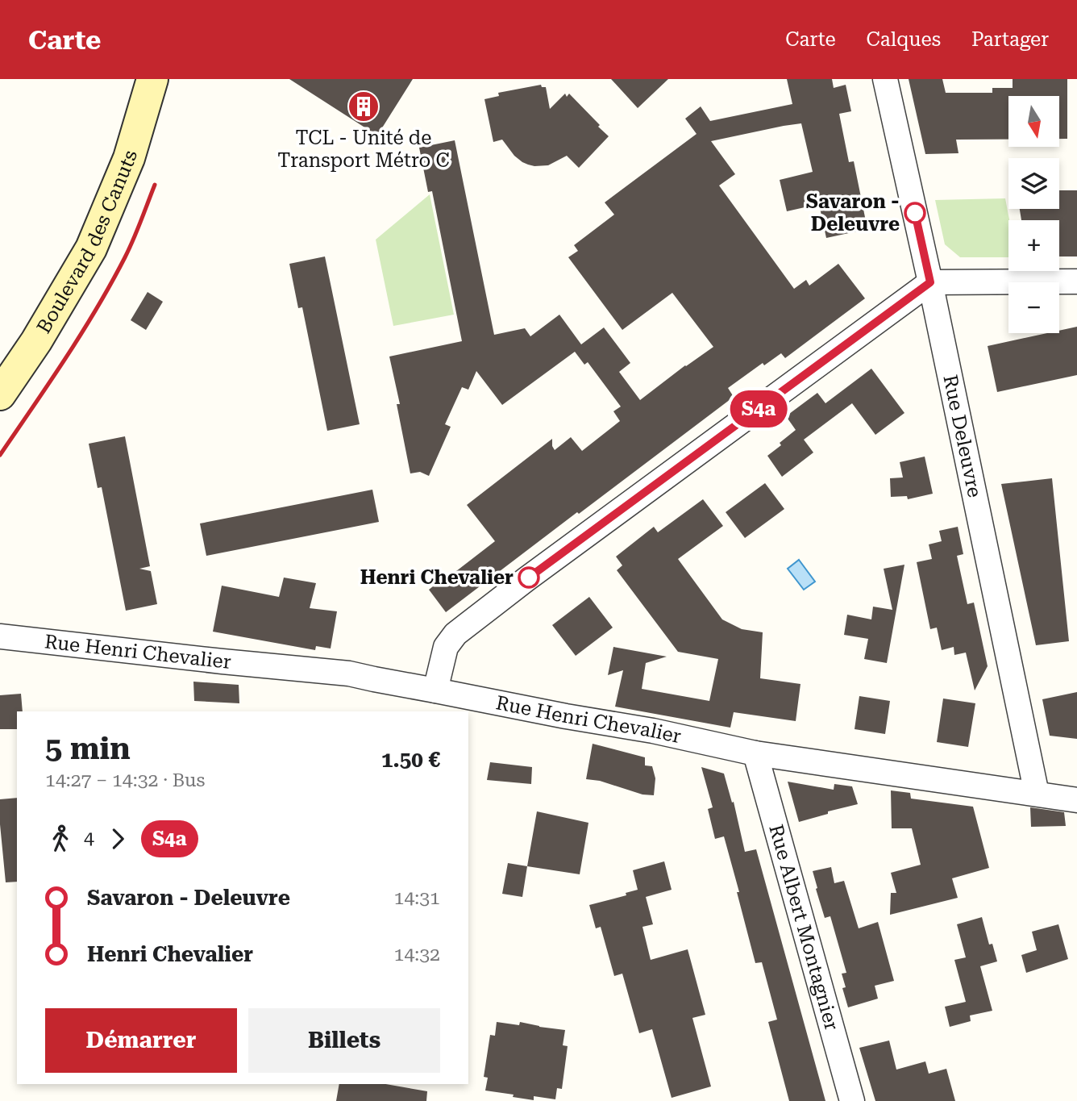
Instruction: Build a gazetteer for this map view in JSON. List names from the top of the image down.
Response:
{
  "streets": {
    "main road": ["Boulevard des Canuts"],
    "street": ["Rue Deleuvre", "Rue Henri Chevalier", "Rue Albert Montagnier"]
  },
  "crossings": [
    ["Rue Deleuvre", "Rue Henri Chevalier"],
    ["Rue Henri Chevalier", "Rue Albert Montagnier"]
  ],
  "places": {
    "building": ["TCL - Unité de Transport Métro C"],
    "other": ["Savaron - Deleuvre", "Henri Chevalier"]
  },
  "lines": ["bus line S4a"],
  "north": "bottom",
  "page": {
    "header": "Carte",
    "nav": ["Carte", "Calques", "Partager"],
    "on_map": "S4a",
    "map_buttons": ["+", "−"],
    "heading": ["5 min", "14:27 – 14:32 · Bus", "1.50 €"],
    "legs": ["4", "S4a"],
    "list": [
      {
        "name": "Savaron - Deleuvre",
        "value": "14:31"
      },
      {
        "name": "Henri Chevalier",
        "value": "14:32"
      }
    ],
    "buttons": ["Démarrer", "Billets"]
  }
}
